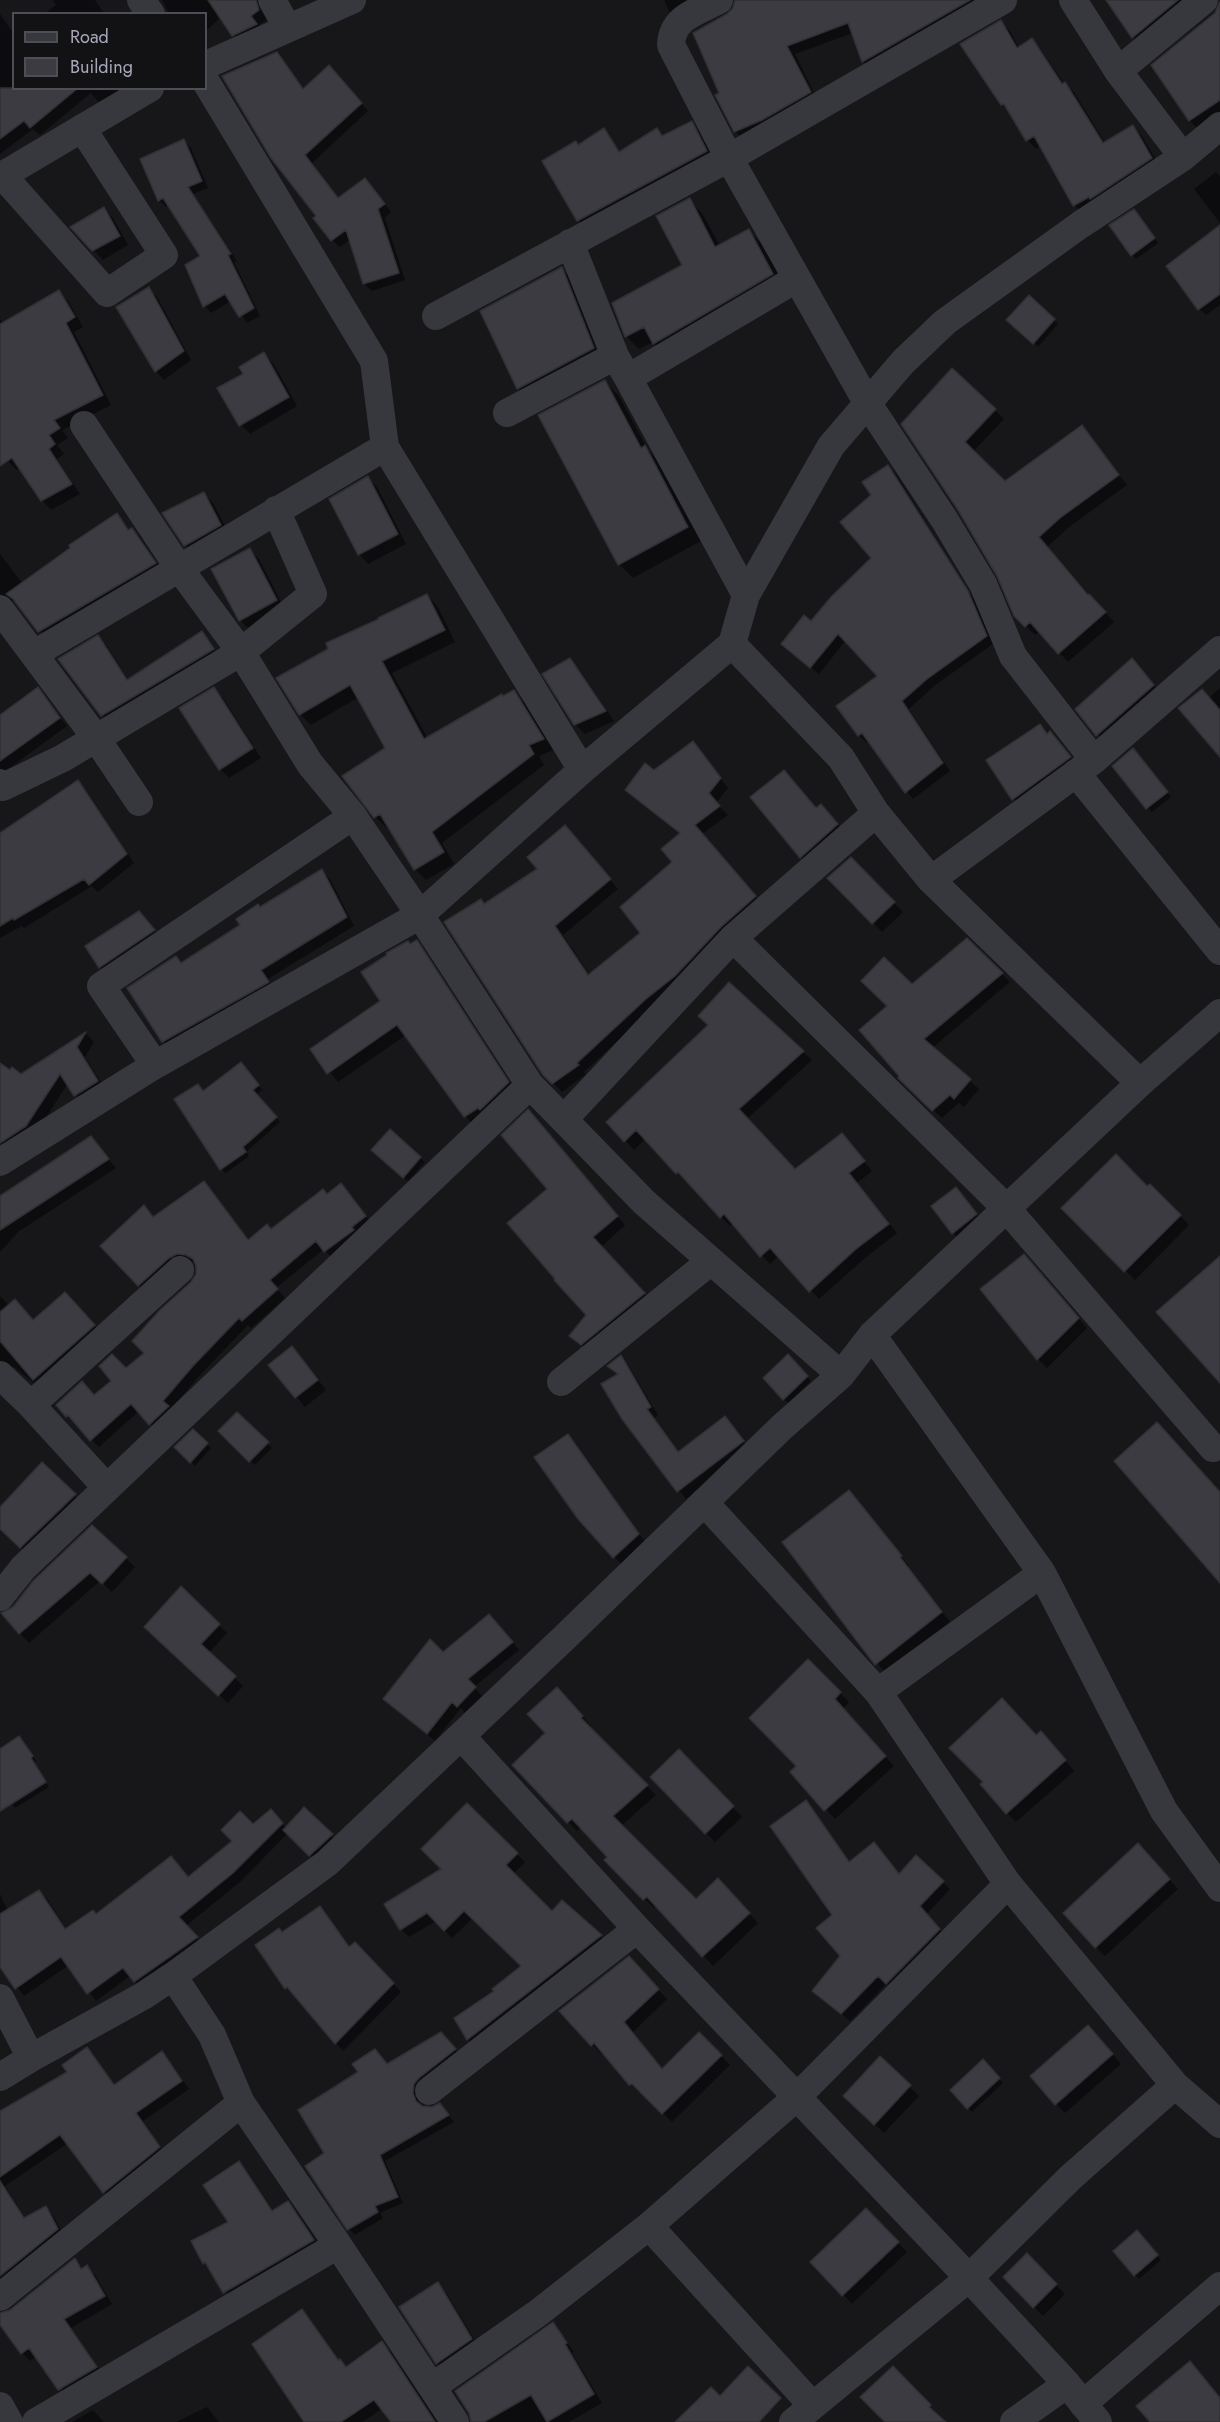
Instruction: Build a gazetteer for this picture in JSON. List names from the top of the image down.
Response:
{
  "legend": ["Road", "Building"]
}
